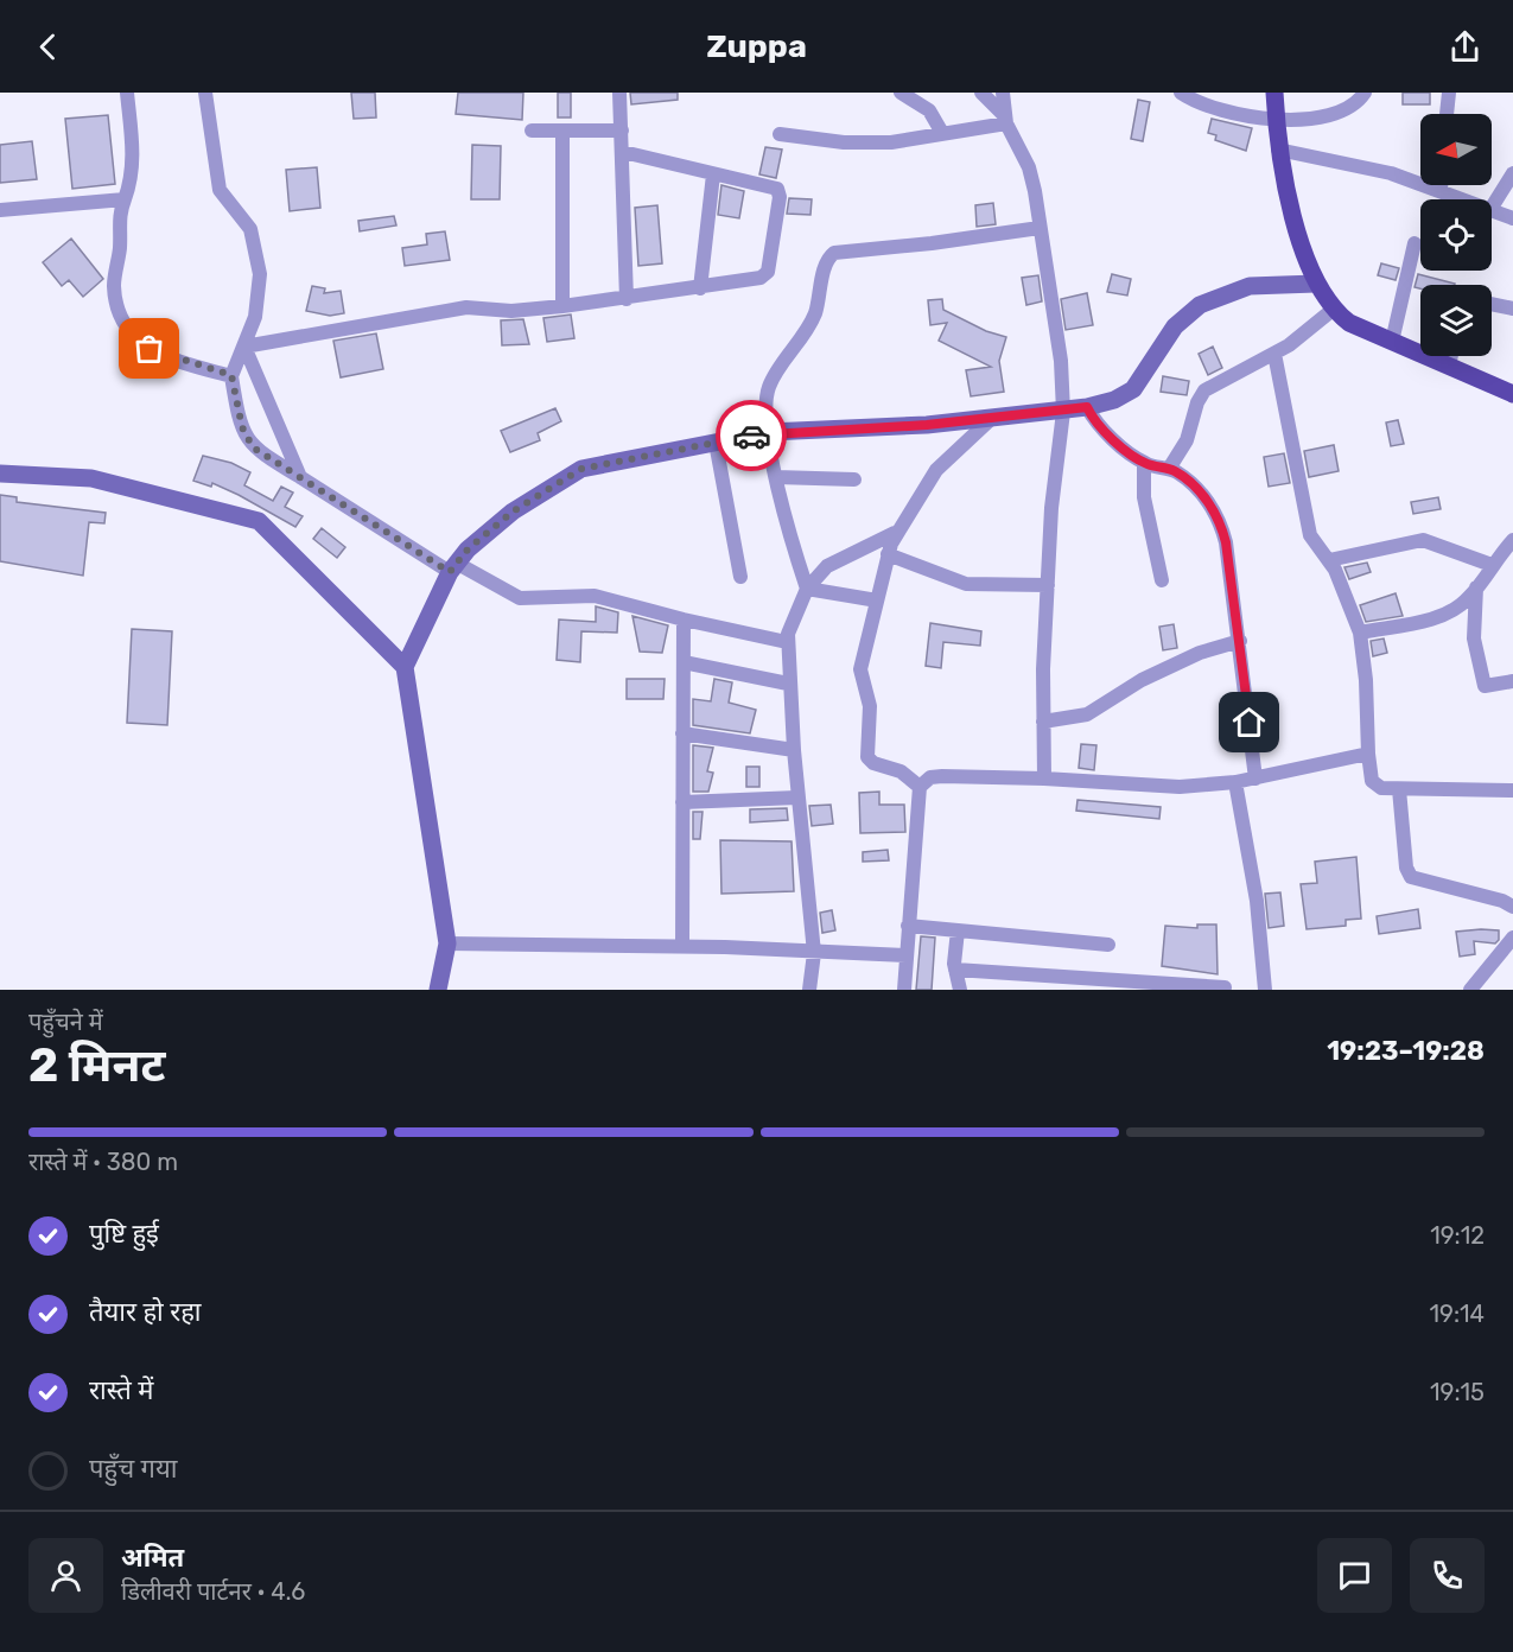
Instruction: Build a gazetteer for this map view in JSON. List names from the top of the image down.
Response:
{
  "north": "left",
  "page": {
    "header": "Zuppa",
    "heading": ["2 मिनट", "पहुँचने में", "19:23–19:28"],
    "panel": ["अमित", "डिलीवरी पार्टनर · 4.6"],
    "bar": "रास्ते में · 380 m",
    "list": [
      ["पुष्टि हुई", "19:12"],
      ["तैयार हो रहा", "19:14"],
      ["रास्ते में", "19:15"],
      "पहुँच गया"
    ]
  }
}
